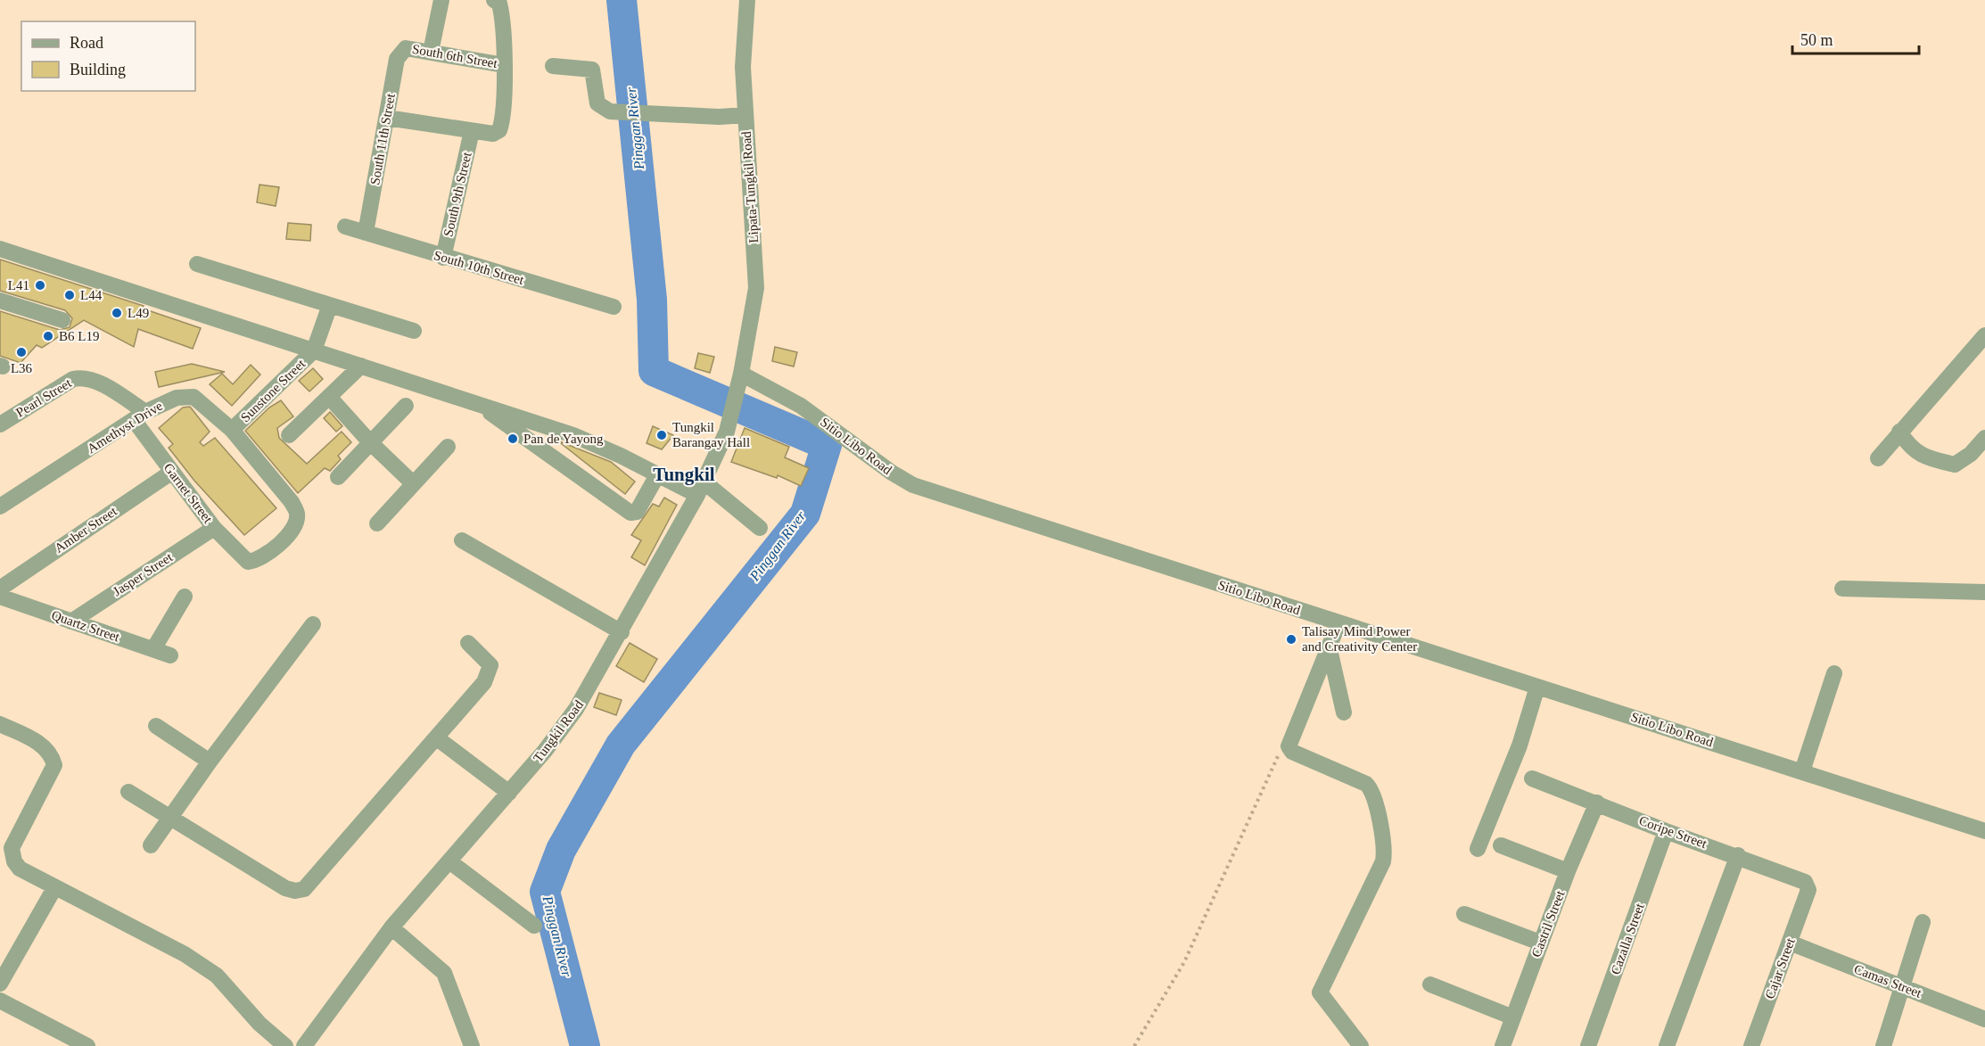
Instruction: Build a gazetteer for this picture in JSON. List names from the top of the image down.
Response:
{
  "streets": {
    "street": [
      "South 6th Street",
      "South 11th Street",
      "Lipata-Tungkil Road",
      "South 9th Street",
      "South 10th Street",
      "Sunstone Street",
      "Pearl Street",
      "Amethyst Drive",
      "Sitio Libo Road",
      "Garnet Street",
      "Amber Street",
      "Jasper Street",
      "Quartz Street",
      "Tungkil Road",
      "Coripe Street",
      "Castril Street",
      "Cazalla Street",
      "Cajar Street",
      "Camas Street"
    ]
  },
  "crossings": [
    ["South 6th Street", "South 11th Street"],
    ["South 11th Street", "South 10th Street"],
    ["Lipata-Tungkil Road", "Sitio Libo Road"],
    ["Lipata-Tungkil Road", "Tungkil Road"],
    ["South 9th Street", "South 10th Street"],
    ["Sunstone Street", "Amethyst Drive"],
    ["Pearl Street", "Amethyst Drive"],
    ["Pearl Street", "Garnet Street"],
    ["Amethyst Drive", "Garnet Street"],
    ["Sitio Libo Road", "Tungkil Road"],
    ["Garnet Street", "Amber Street"],
    ["Garnet Street", "Jasper Street"],
    ["Jasper Street", "Quartz Street"],
    ["Coripe Street", "Castril Street"],
    ["Coripe Street", "Cazalla Street"],
    ["Coripe Street", "Cajar Street"],
    ["Cajar Street", "Camas Street"]
  ],
  "districts": ["Tungkil"],
  "water": ["Pinggan River"],
  "places": [
    "L41",
    "L44",
    "L49",
    "B6 L19",
    "L36",
    "Tungkil Barangay Hall",
    "Pan de Yayong",
    "Talisay Mind Power and Creativity Center"
  ],
  "legend": ["Road", "Building"],
  "scale_bar": "50 m"
}
